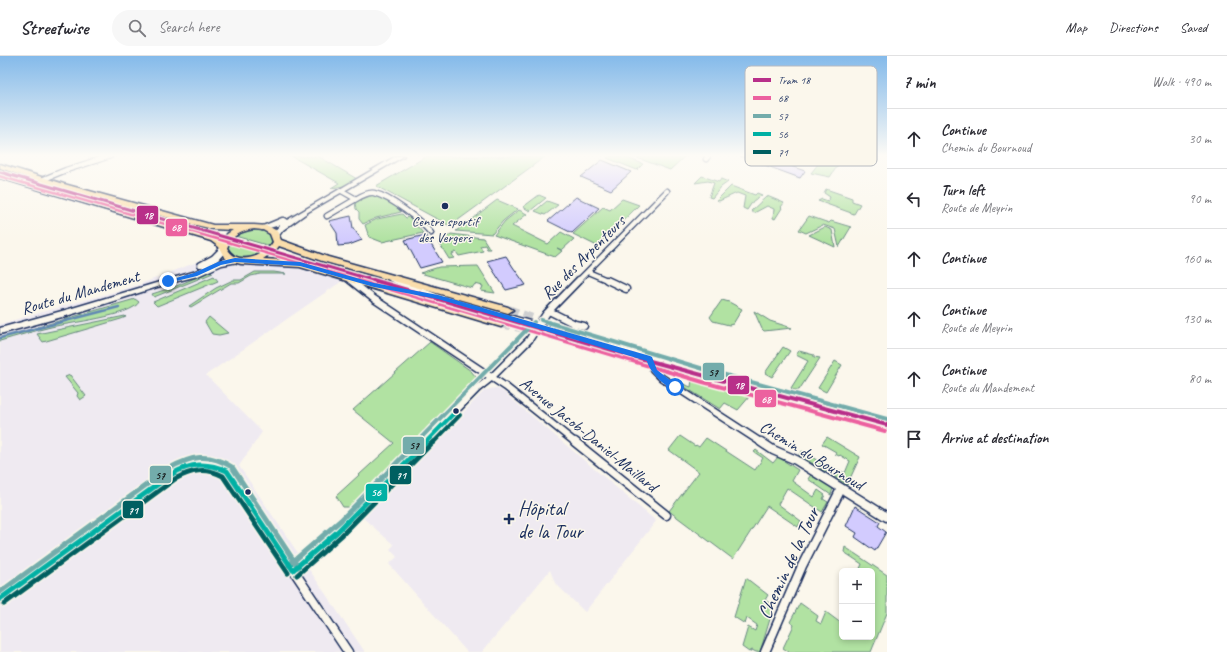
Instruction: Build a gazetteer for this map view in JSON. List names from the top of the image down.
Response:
{
  "streets": {
    "main road": ["Route du Mandement"],
    "street": [
      "Rue des Arpenteurs",
      "Avenue Jacob-Daniel-Maillard",
      "Chemin du Bournoud",
      "Chemin de la Tour"
    ]
  },
  "crossings": [
    ["Rue des Arpenteurs", "Avenue Jacob-Daniel-Maillard"],
    ["Chemin du Bournoud", "Chemin de la Tour"]
  ],
  "places": {
    "other": ["Centre sportif des Vergers"],
    "health": ["Hôpital de la Tour"]
  },
  "lines": [
    "tram line 18",
    "transit line 68",
    "transit line 57",
    "transit line 56",
    "transit line 71"
  ],
  "legend": [
    "Tram 18",
    "68",
    "57",
    "56",
    "71"
  ],
  "page": {
    "header": "Streetwise",
    "search": "Search here",
    "nav": ["Map", "Directions", "Saved"],
    "heading": ["7 min", "Walk · 490 m"],
    "list": [
      ["Continue", "Chemin du Bournoud", "30 m"],
      ["Turn left", "Route de Meyrin", "90 m"],
      ["Continue", "160 m"],
      ["Continue", "Route de Meyrin", "130 m"],
      ["Continue", "Route du Mandement", "80 m"],
      "Arrive at destination"
    ],
    "map_buttons": ["+", "−"]
  }
}
